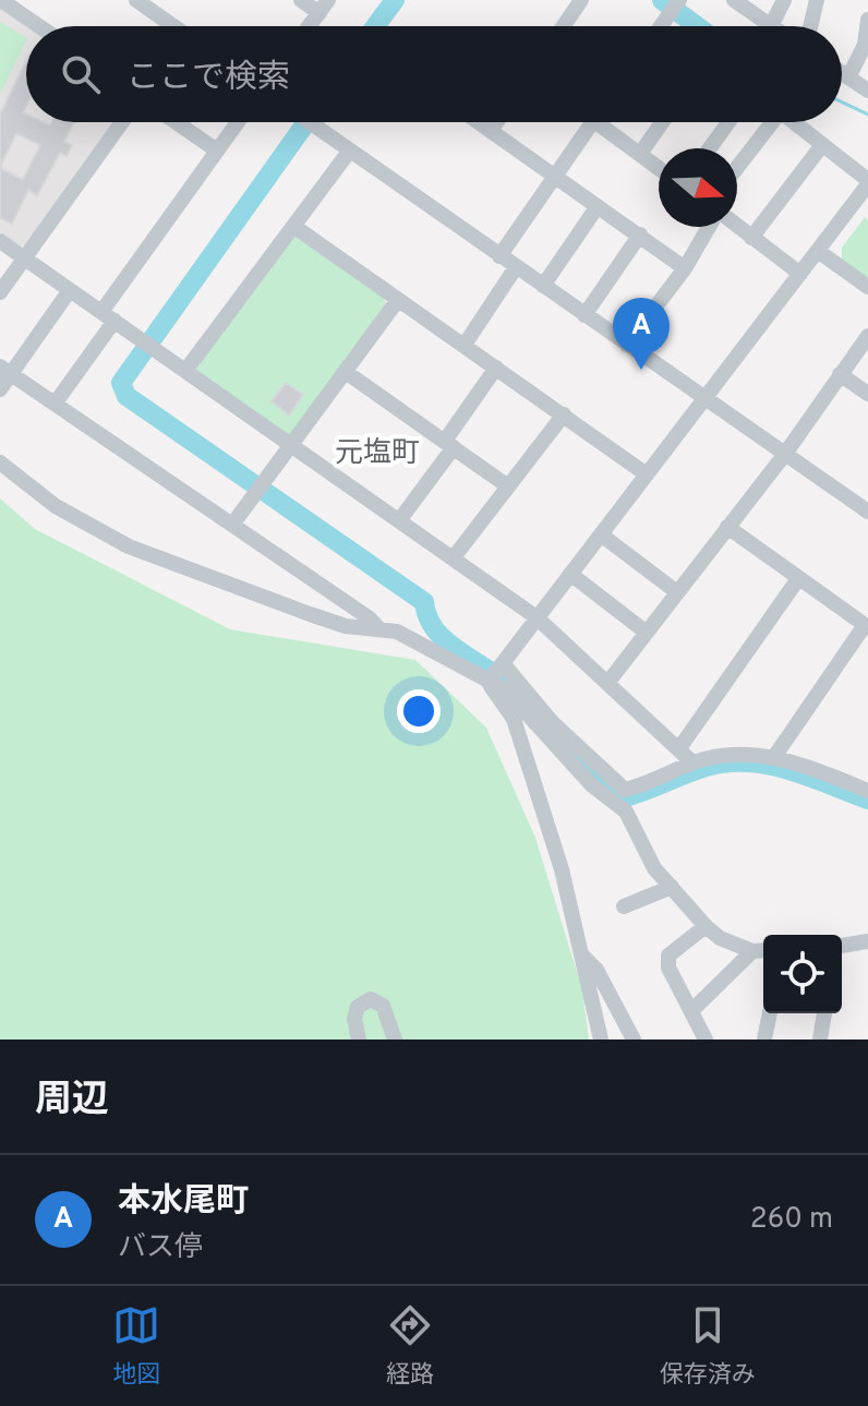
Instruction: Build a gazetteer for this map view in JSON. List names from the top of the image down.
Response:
{
  "districts": ["元塩町"],
  "north": "right",
  "page": {
    "search": "ここで検索",
    "pins": "A",
    "heading": "周辺",
    "list": [
      {
        "mark": "A",
        "name": "本水尾町",
        "note": "バス停",
        "value": "260 m"
      }
    ],
    "nav": ["地図", "経路", "保存済み"]
  }
}
